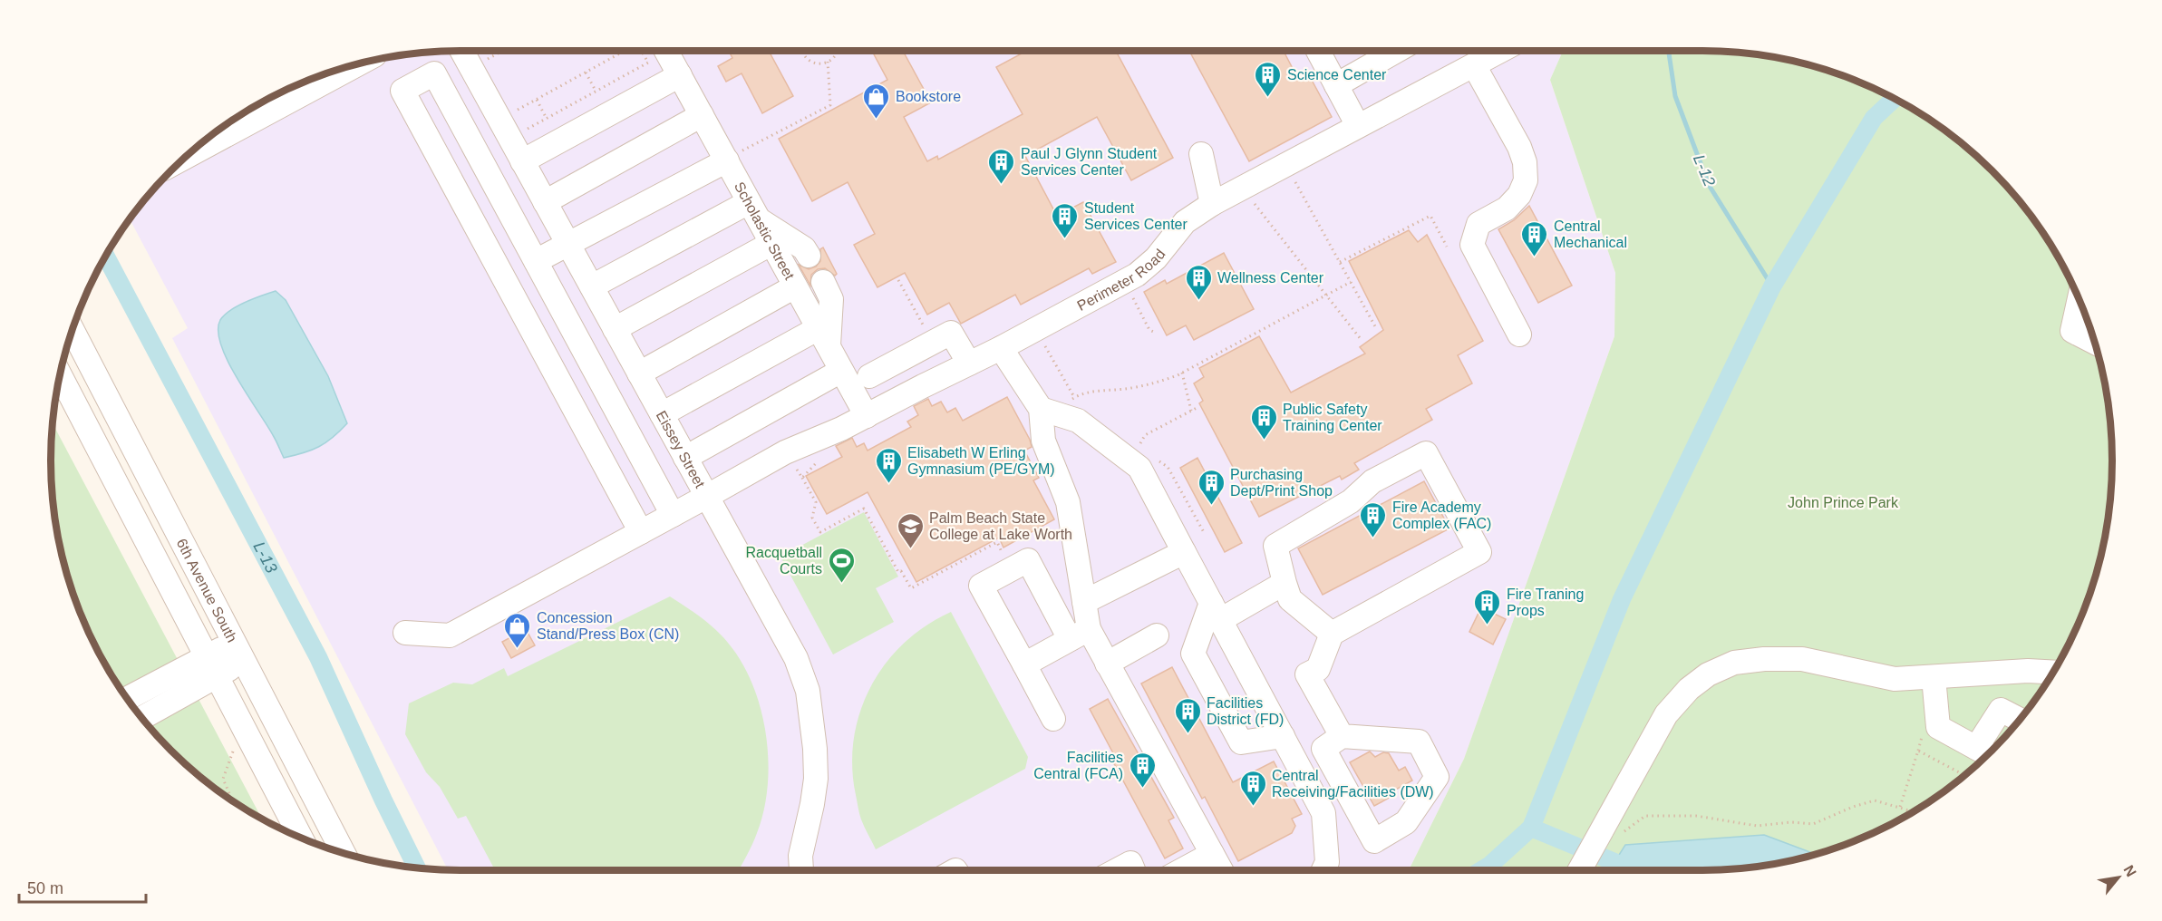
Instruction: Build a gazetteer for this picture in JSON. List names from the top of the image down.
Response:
{
  "streets": {
    "street": [
      "Scholastic Street",
      "Perimeter Road",
      "Eissey Street",
      "6th Avenue South"
    ]
  },
  "crossings": [
    ["Scholastic Street", "Perimeter Road"],
    ["Perimeter Road", "Eissey Street"]
  ],
  "water": ["L-12", "L-13"],
  "parks": ["John Prince Park"],
  "places": {
    "building": [
      "Science Center",
      "Paul J Glynn Student Services Center",
      "Student Services Center",
      "Central Mechanical",
      "Wellness Center",
      "Public Safety Training Center",
      "Elisabeth W Erling Gymnasium (PE/GYM)",
      "Purchasing Dept/Print Shop",
      "Fire Academy Complex (FAC)",
      "Fire Traning Props",
      "Facilities District (FD)",
      "Facilities Central (FCA)",
      "Central Receiving/Facilities (DW)"
    ],
    "shop": ["Bookstore", "Concession Stand/Press Box (CN)"],
    "school or university": ["Palm Beach State College at Lake Worth"],
    "sports": ["Racquetball Courts"]
  },
  "scale_bar": "50 m",
  "north": "top right"
}
